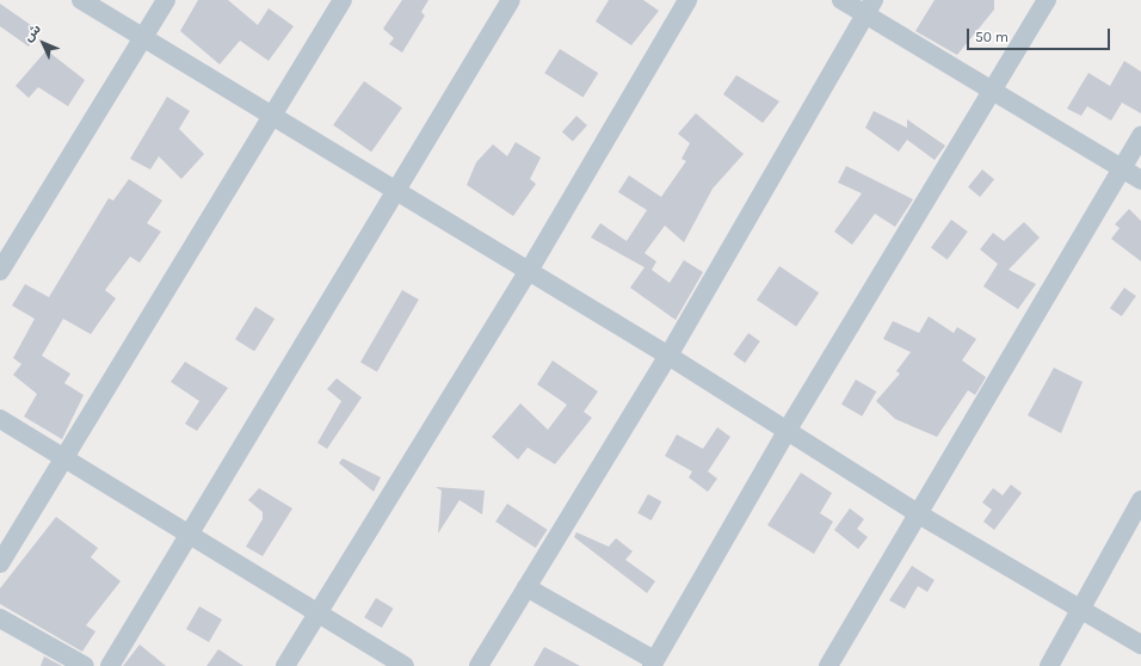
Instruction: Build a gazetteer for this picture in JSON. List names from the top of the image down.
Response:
{
  "scale_bar": "50 m",
  "north": "top left"
}
